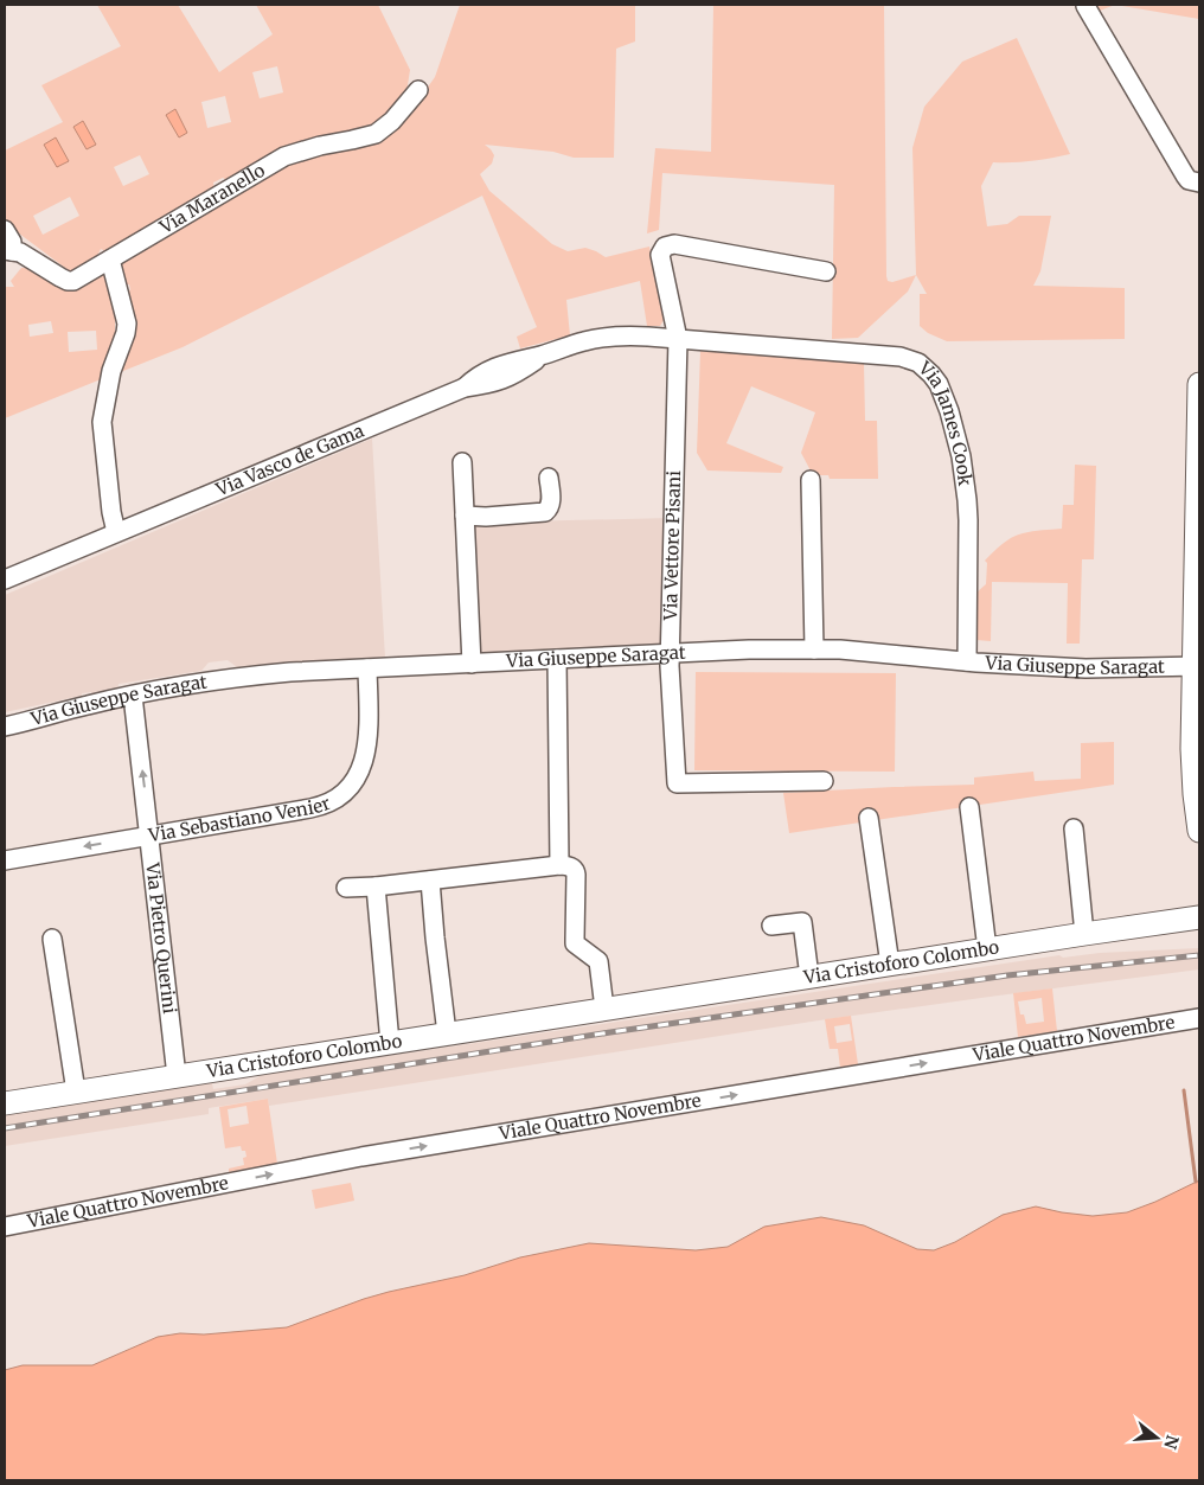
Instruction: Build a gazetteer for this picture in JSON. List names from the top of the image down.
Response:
{
  "streets": {
    "main road": ["Via Cristoforo Colombo"],
    "street": [
      "Via Maranello",
      "Via James Cook",
      "Via Vasco de Gama",
      "Via Vettore Pisani",
      "Via Giuseppe Saragat",
      "Via Sebastiano Venier",
      "Via Pietro Querini",
      "Viale Quattro Novembre"
    ]
  },
  "crossings": [
    ["Via James Cook", "Via Vasco de Gama"],
    ["Via James Cook", "Via Vettore Pisani"],
    ["Via James Cook", "Via Giuseppe Saragat"],
    ["Via Vasco de Gama", "Via Vettore Pisani"],
    ["Via Vettore Pisani", "Via Giuseppe Saragat"],
    ["Via Giuseppe Saragat", "Via Sebastiano Venier"],
    ["Via Giuseppe Saragat", "Via Pietro Querini"],
    ["Via Sebastiano Venier", "Via Pietro Querini"],
    ["Via Pietro Querini", "Via Cristoforo Colombo"]
  ],
  "one_way": ["Via Pietro Querini", "Viale Quattro Novembre"],
  "north": "right"
}
